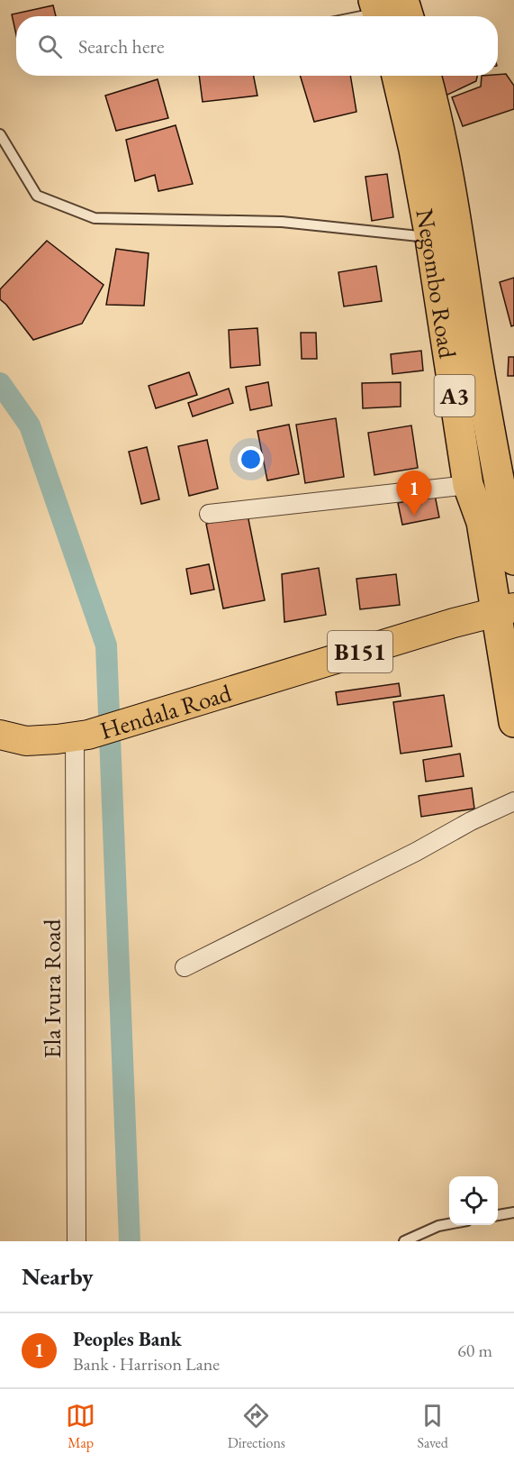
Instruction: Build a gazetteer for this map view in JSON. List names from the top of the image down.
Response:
{
  "streets": {
    "highway": ["Negombo Road", "A3"],
    "main road": ["B151", "Hendala Road"],
    "street": ["Ela Ivura Road"]
  },
  "crossings": [
    ["Negombo Road", "Hendala Road"],
    ["Hendala Road", "Ela Ivura Road"]
  ],
  "page": {
    "search": "Search here",
    "pins": "1",
    "heading": "Nearby",
    "list": [
      {
        "mark": "1",
        "name": "Peoples Bank",
        "note": "Bank · Harrison Lane",
        "value": "60 m"
      }
    ],
    "nav": ["Map", "Directions", "Saved"]
  }
}
